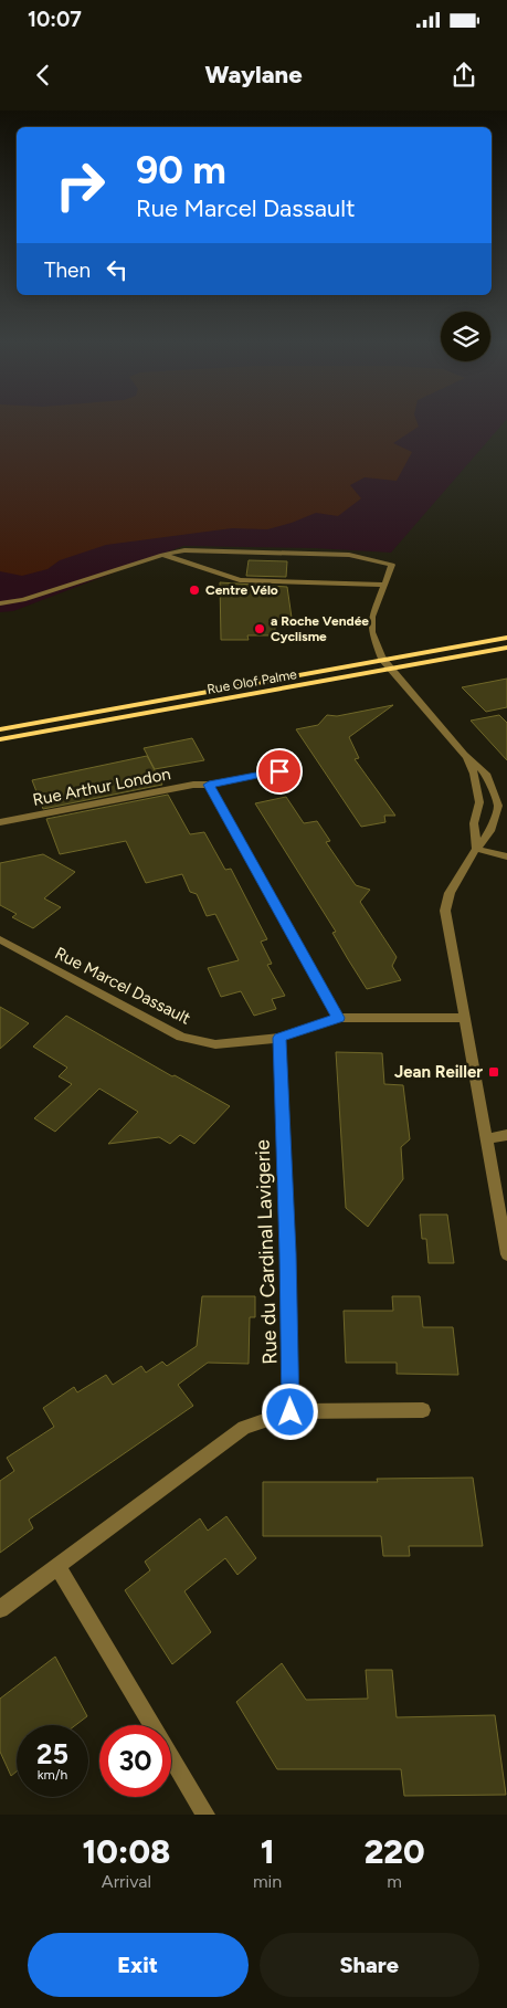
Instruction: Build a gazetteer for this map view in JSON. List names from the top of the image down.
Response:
{
  "streets": {
    "main road": ["Rue Olof Palme"],
    "street": ["Rue Arthur London", "Rue Marcel Dassault", "Rue du Cardinal Lavigerie"]
  },
  "crossings": [
    ["Rue Marcel Dassault", "Rue du Cardinal Lavigerie"]
  ],
  "places": {
    "other": ["Centre Vélo", "a Roche Vendée Cyclisme"],
    "transit": ["Jean Reiller"]
  },
  "page": {
    "status": "10:07",
    "header": "Waylane",
    "turn": ["90 m", "Rue Marcel Dassault"],
    "then": "Then",
    "speed": "25 km/h",
    "limit": "30",
    "eta": [
      "10:08",
      "Arrival",
      "1",
      "min",
      "220",
      "m"
    ],
    "buttons": ["Exit", "Share"]
  }
}
